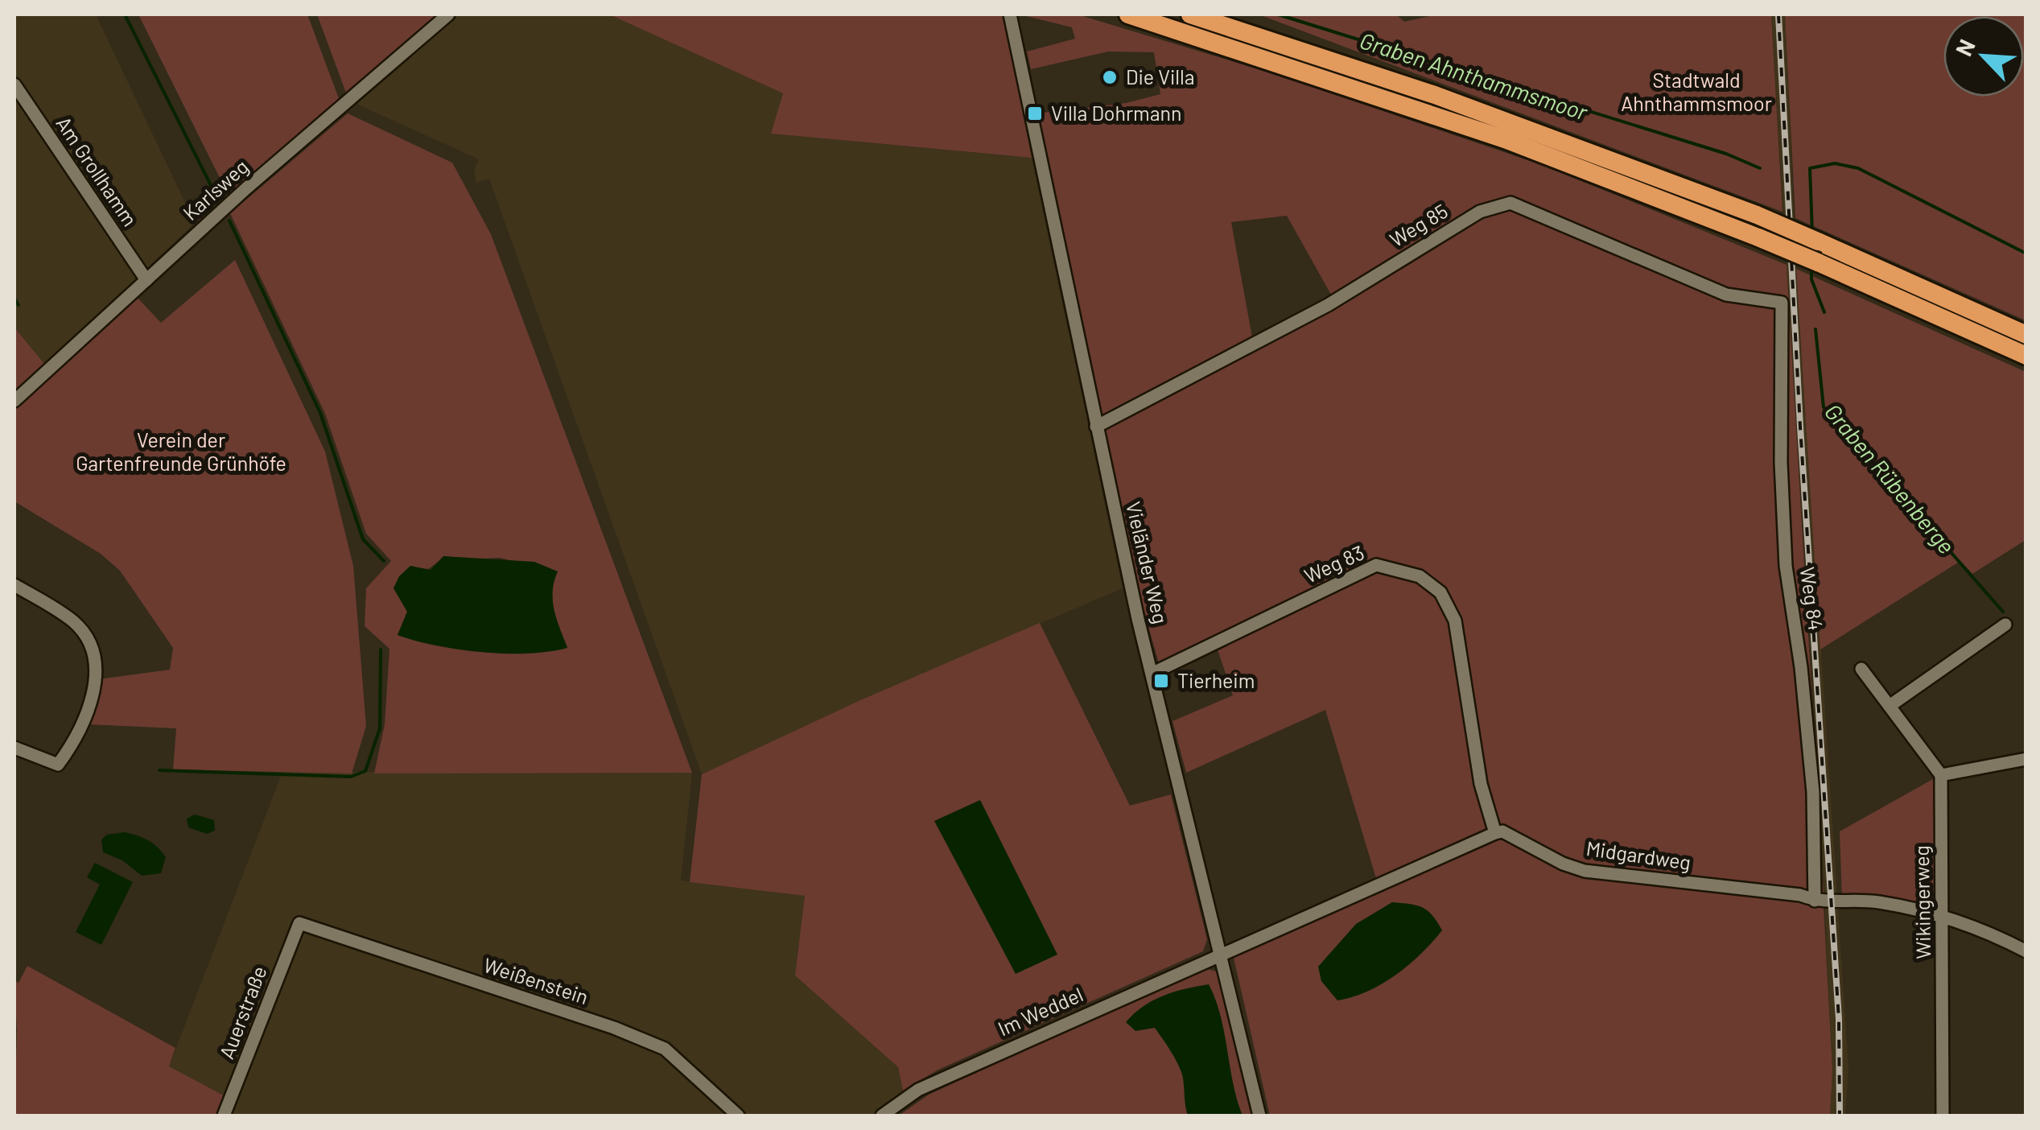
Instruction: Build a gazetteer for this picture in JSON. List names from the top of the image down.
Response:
{
  "streets": {
    "street": [
      "Am Grollhamm",
      "Karlsweg",
      "Weg 85",
      "Vieländer Weg",
      "Weg 83",
      "Weg 84",
      "Midgardweg",
      "Wikingerweg",
      "Weißenstein",
      "Im Weddel",
      "Auerstraße"
    ]
  },
  "crossings": [
    ["Am Grollhamm", "Karlsweg"],
    ["Weg 85", "Vieländer Weg"],
    ["Weg 85", "Weg 84"],
    ["Vieländer Weg", "Weg 83"],
    ["Vieländer Weg", "Im Weddel"],
    ["Weg 83", "Midgardweg"],
    ["Weg 84", "Midgardweg"],
    ["Midgardweg", "Wikingerweg"],
    ["Weißenstein", "Auerstraße"]
  ],
  "water": ["Graben Ahnthammsmoor", "Graben Rübenberge"],
  "parks": ["Stadtwald Ahnthammsmoor", "Verein der Gartenfreunde Grünhöfe"],
  "places": {
    "other": ["Die Villa"],
    "transit": ["Villa Dohrmann", "Tierheim"]
  },
  "north": "top left"
}
